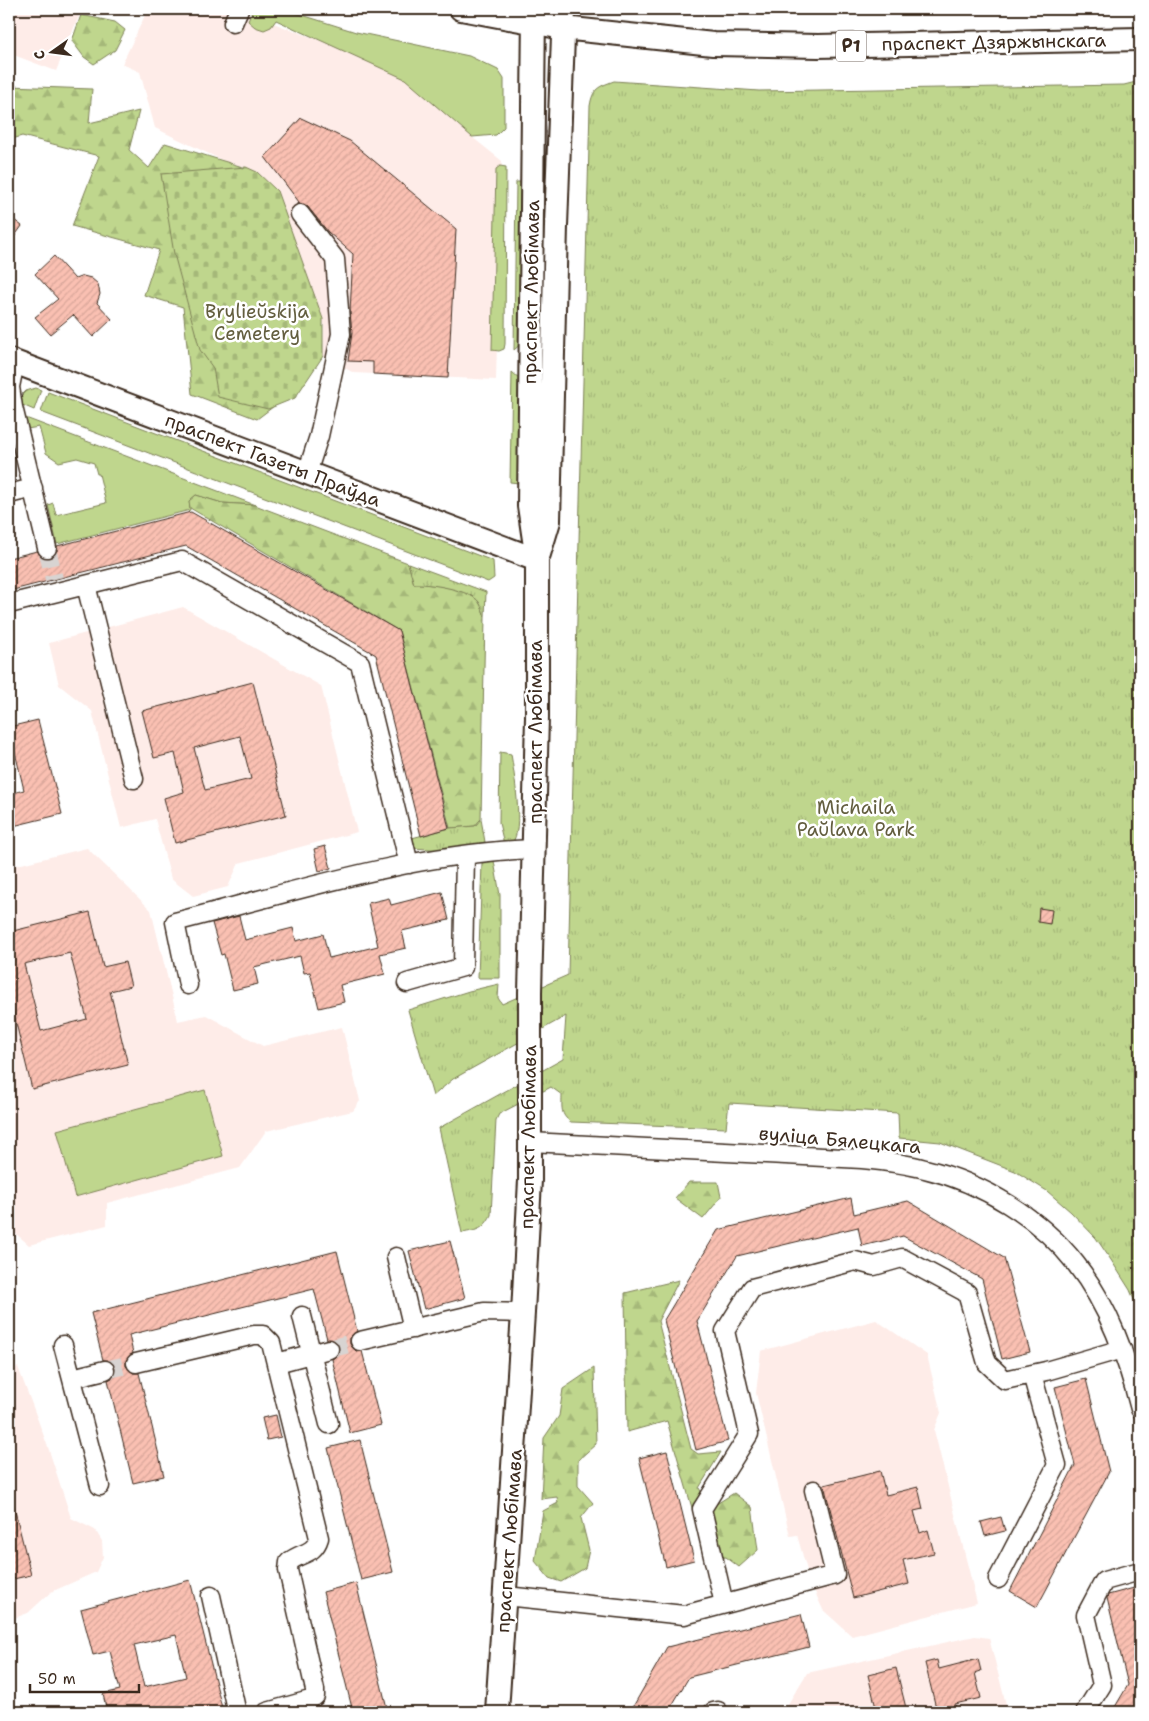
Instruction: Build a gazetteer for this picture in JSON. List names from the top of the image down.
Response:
{
  "streets": {
    "main road": [
      "праспект Дзяржынскага",
      "Р1",
      "праспект Любімава",
      "праспект Газеты Праўда"
    ],
    "street": ["вуліца Бялецкага"]
  },
  "crossings": [
    ["праспект Дзяржынскага", "праспект Любімава"],
    ["праспект Любімава", "праспект Газеты Праўда"],
    ["праспект Любімава", "вуліца Бялецкага"]
  ],
  "parks": ["Brylieŭskija Cemetery", "Michaila Paŭlava Park"],
  "scale_bar": "50 m",
  "north": "left"
}
